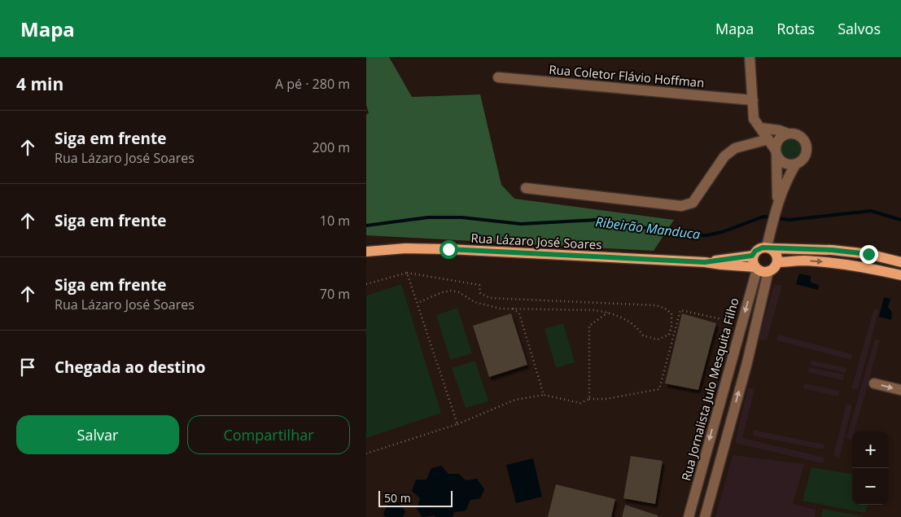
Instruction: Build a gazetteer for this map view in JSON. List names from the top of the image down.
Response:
{
  "streets": {
    "main road": ["Rua Lázaro José Soares"],
    "street": ["Rua Coletor Flávio Hoffman", "Rua Jornalista Julo Mesquita Filho"]
  },
  "crossings": [
    ["Rua Lázaro José Soares", "Rua Jornalista Julo Mesquita Filho"]
  ],
  "water": ["Ribeirão Manduca"],
  "scale_bar": "50 m",
  "page": {
    "header": "Mapa",
    "nav": ["Mapa", "Rotas", "Salvos"],
    "heading": ["4 min", "A pé · 280 m"],
    "list": [
      ["Siga em frente", "Rua Lázaro José Soares", "200 m"],
      ["Siga em frente", "10 m"],
      ["Siga em frente", "Rua Lázaro José Soares", "70 m"],
      "Chegada ao destino"
    ],
    "buttons": ["Salvar", "Compartilhar"],
    "map_buttons": ["+", "−"],
    "scale": "50 m"
  }
}
